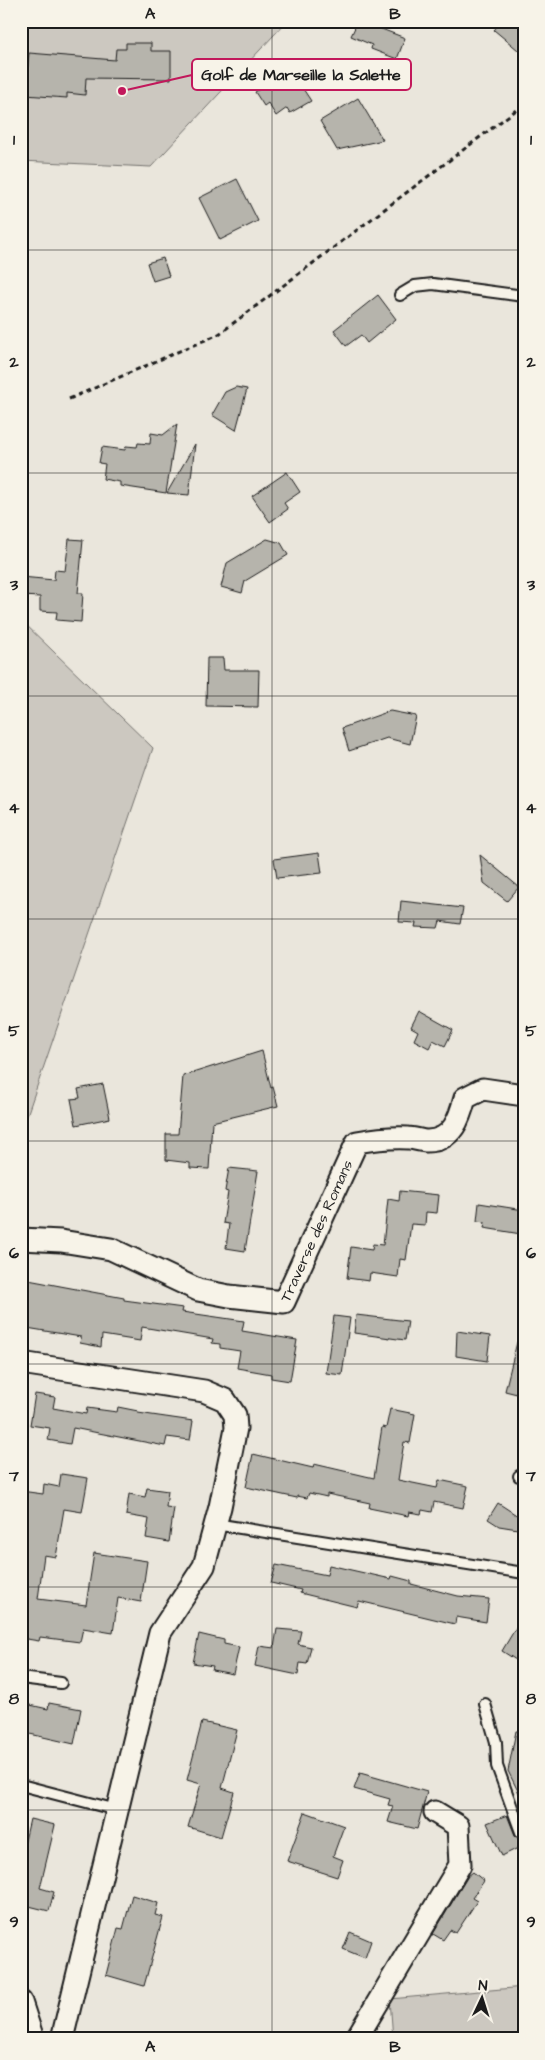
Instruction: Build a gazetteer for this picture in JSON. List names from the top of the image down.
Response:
{
  "streets": {
    "street": ["Traverse des Romans"]
  },
  "places": ["Golf de Marseille la Salette"],
  "north": "top",
  "grid": {
    "columns": ["A", "B"],
    "rows": [
      "1",
      "2",
      "3",
      "4",
      "5",
      "6",
      "7",
      "8",
      "9"
    ]
  }
}
